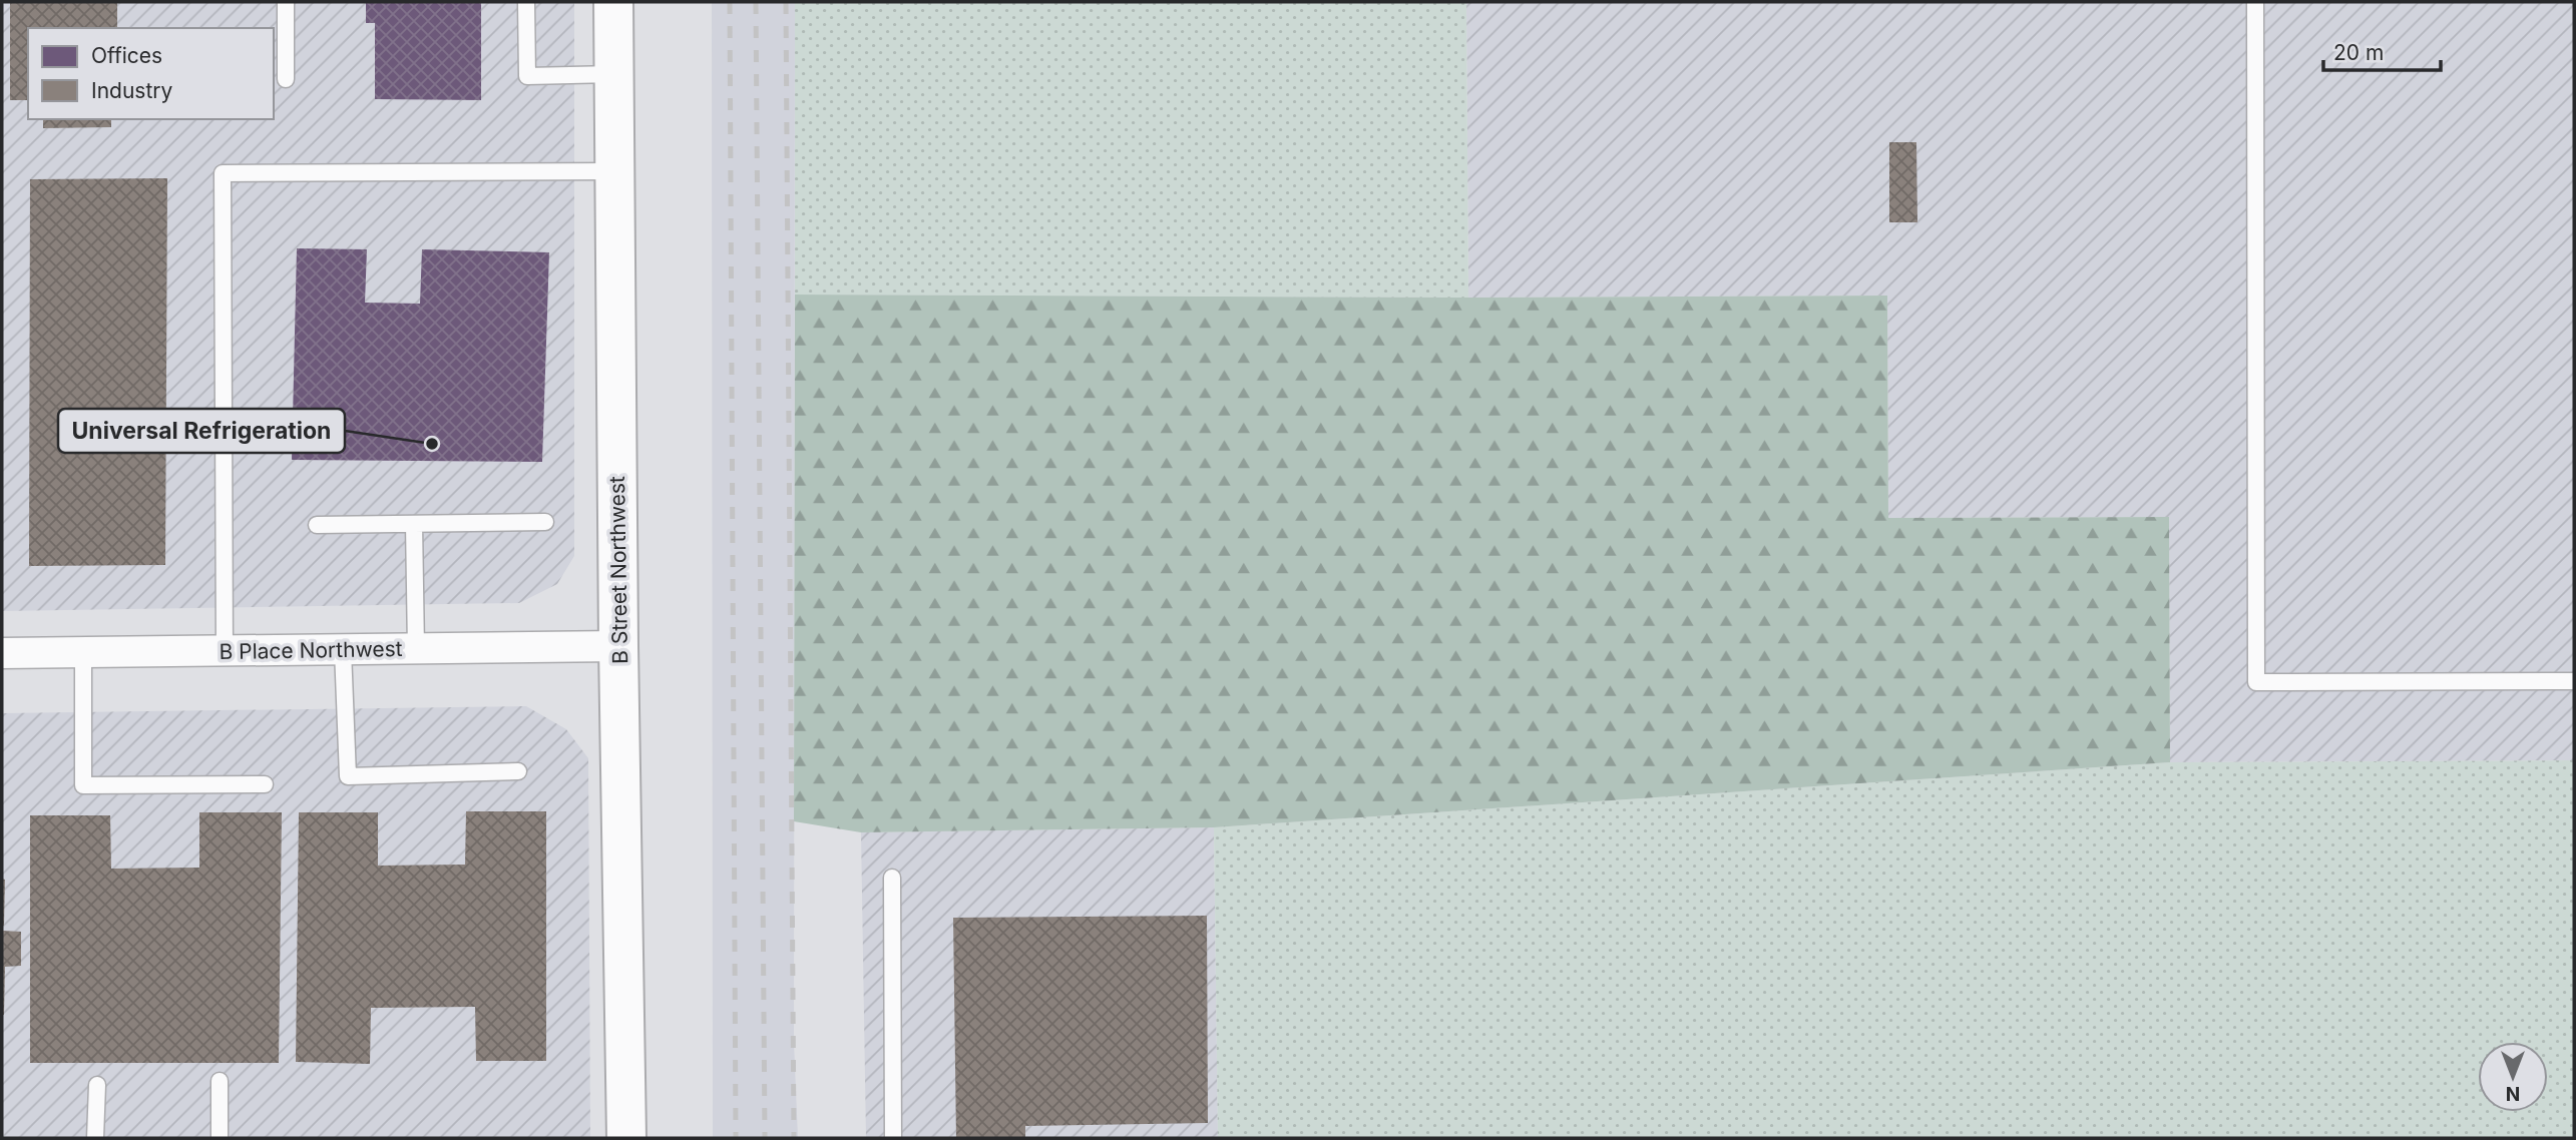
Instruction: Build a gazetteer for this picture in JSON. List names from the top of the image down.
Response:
{
  "streets": {
    "street": ["B Street Northwest", "B Place Northwest"]
  },
  "crossings": [
    ["B Street Northwest", "B Place Northwest"]
  ],
  "places": ["Universal Refrigeration"],
  "legend": ["Offices", "Industry"],
  "scale_bar": "20 m",
  "north": "bottom"
}
